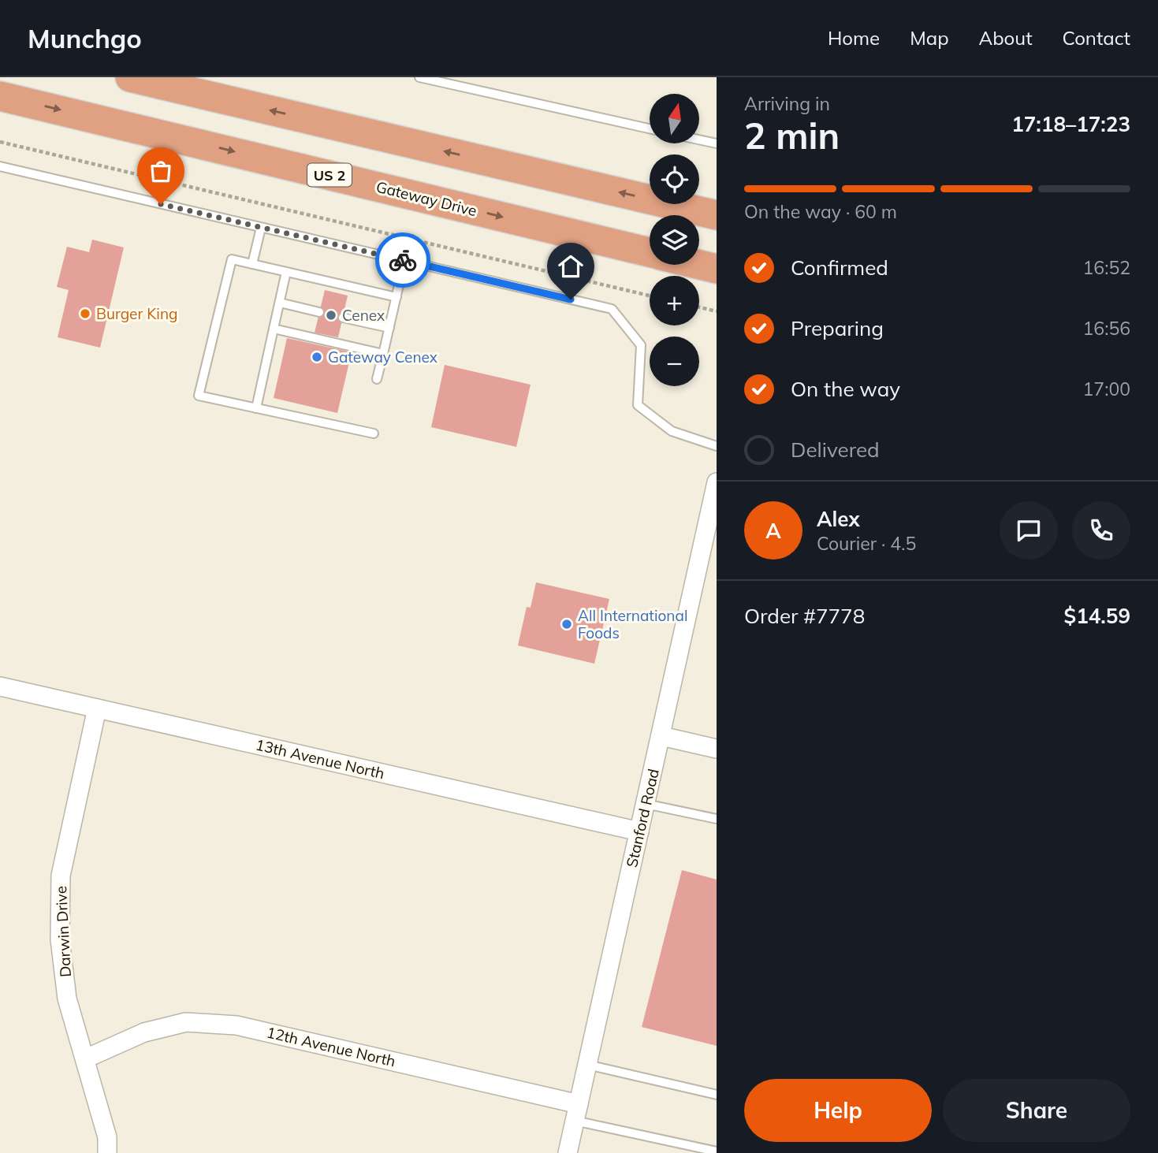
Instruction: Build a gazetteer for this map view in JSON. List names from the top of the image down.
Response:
{
  "streets": {
    "highway": ["US 2", "Gateway Drive"],
    "street": [
      "13th Avenue North",
      "Stanford Road",
      "Darwin Drive",
      "12th Avenue North"
    ]
  },
  "crossings": [
    ["13th Avenue North", "Stanford Road"],
    ["13th Avenue North", "Darwin Drive"],
    ["Stanford Road", "12th Avenue North"],
    ["Darwin Drive", "12th Avenue North"]
  ],
  "places": [
    "Burger King",
    "Cenex",
    "Gateway Cenex",
    "All International Foods"
  ],
  "north": "top",
  "page": {
    "header": "Munchgo",
    "nav": [
      "Home",
      "Map",
      "About",
      "Contact"
    ],
    "heading": ["2 min", "Arriving in", "17:18–17:23"],
    "panel": [
      "Alex",
      "Courier · 4.5",
      "Order #7778",
      "$14.59"
    ],
    "map_buttons": ["+", "−"],
    "bar": "On the way · 60 m",
    "list": [
      ["Confirmed", "16:52"],
      ["Preparing", "16:56"],
      ["On the way", "17:00"],
      "Delivered"
    ],
    "round": "A",
    "buttons": ["Help", "Share"]
  }
}
